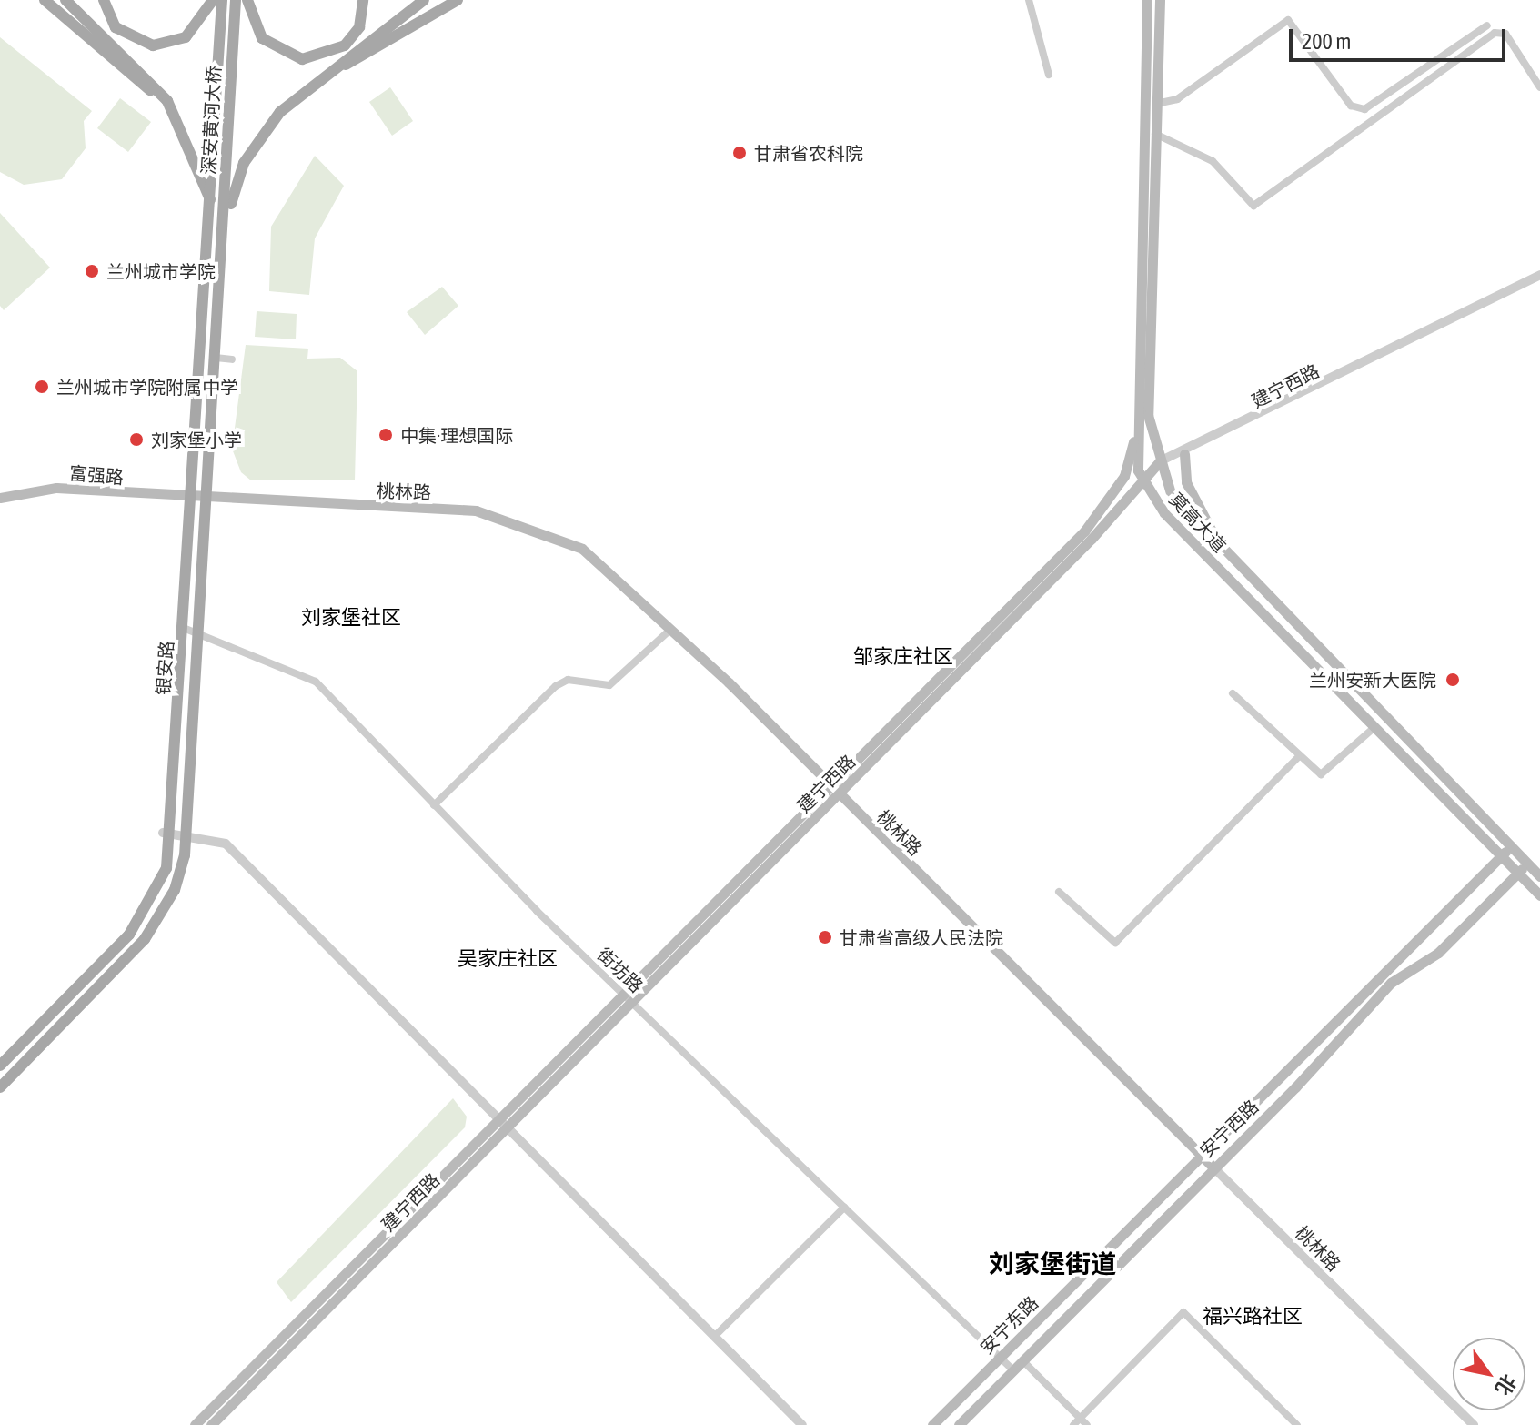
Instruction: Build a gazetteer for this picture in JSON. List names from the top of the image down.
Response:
{
  "streets": {
    "main road": [
      "深安黄河大桥",
      "建宁西路",
      "富强路",
      "桃林路",
      "莫高大道",
      "银安路",
      "安宁西路",
      "安宁东路"
    ],
    "street": ["街坊路"]
  },
  "crossings": [
    ["深安黄河大桥", "银安路"],
    ["建宁西路", "桃林路"],
    ["建宁西路", "莫高大道"],
    ["建宁西路", "街坊路"],
    ["富强路", "桃林路"],
    ["富强路", "银安路"],
    ["桃林路", "银安路"],
    ["桃林路", "安宁西路"],
    ["桃林路", "安宁东路"],
    ["莫高大道", "安宁西路"],
    ["银安路", "街坊路"],
    ["街坊路", "安宁西路"],
    ["街坊路", "安宁东路"],
    ["安宁西路", "安宁东路"]
  ],
  "districts": [
    "刘家堡社区",
    "邹家庄社区",
    "吴家庄社区",
    "刘家堡街道",
    "福兴路社区"
  ],
  "places": [
    "甘肃省农科院",
    "兰州城市学院",
    "兰州城市学院附属中学",
    "中集·理想国际",
    "刘家堡小学",
    "兰州安新大医院",
    "甘肃省高级人民法院"
  ],
  "scale_bar": "200 m",
  "north": "bottom right"
}
